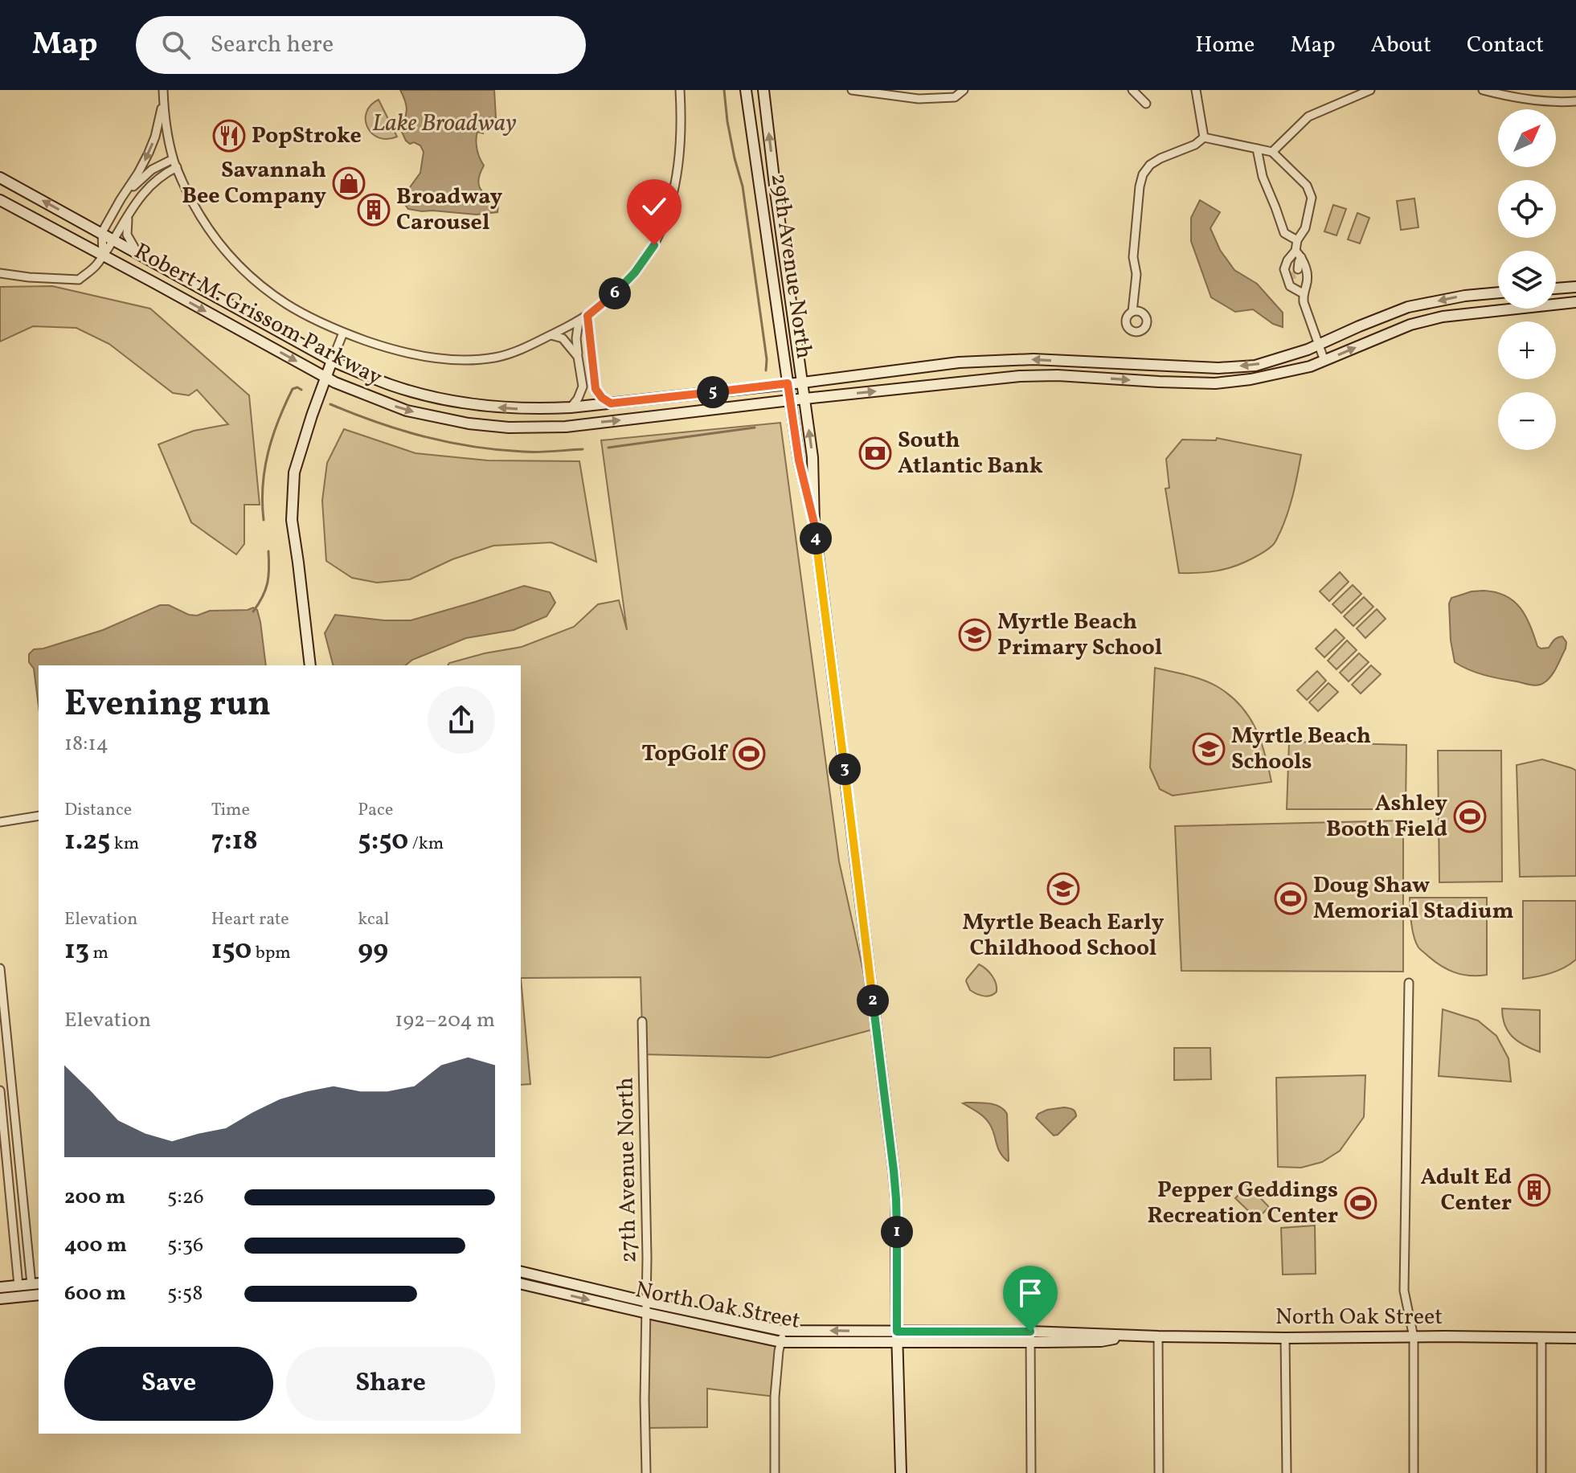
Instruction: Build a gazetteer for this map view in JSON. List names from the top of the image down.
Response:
{
  "streets": {
    "main road": ["29th Avenue North", "Robert M. Grissom Parkway", "North Oak Street"],
    "street": ["27th Avenue North"]
  },
  "crossings": [
    ["29th Avenue North", "Robert M. Grissom Parkway"],
    ["29th Avenue North", "North Oak Street"],
    ["27th Avenue North", "North Oak Street"]
  ],
  "water": ["Lake Broadway"],
  "places": {
    "restaurant": ["PopStroke"],
    "shop": ["Savannah Bee Company"],
    "building": ["Broadway Carousel", "Adult Ed Center"],
    "bank": ["South Atlantic Bank"],
    "school or university": ["Myrtle Beach Primary School", "Myrtle Beach Schools", "Myrtle Beach Early Childhood School"],
    "sports": [
      "TopGolf",
      "Ashley Booth Field",
      "Doug Shaw Memorial Stadium",
      "Pepper Geddings Recreation Center"
    ]
  },
  "north": "top right",
  "page": {
    "header": "Map",
    "search": "Search here",
    "nav": [
      "Home",
      "Map",
      "About",
      "Contact"
    ],
    "map_buttons": ["+", "−"],
    "pins": [
      "6",
      "5",
      "4",
      "3",
      "2",
      "1"
    ],
    "heading": ["Evening run", "18:14"],
    "stats": [
      ["Distance", "1.25 km"],
      ["Time", "7:18"],
      ["Pace", "5:50 /km"],
      ["Elevation", "13 m"],
      ["Heart rate", "150 bpm"],
      ["kcal", "99"]
    ],
    "chart": ["Elevation", "192–204 m"],
    "list": [
      {
        "name": "200 m",
        "note": "5:26"
      },
      {
        "name": "400 m",
        "note": "5:36"
      },
      {
        "name": "600 m",
        "note": "5:58"
      }
    ],
    "buttons": ["Save", "Share"]
  }
}
